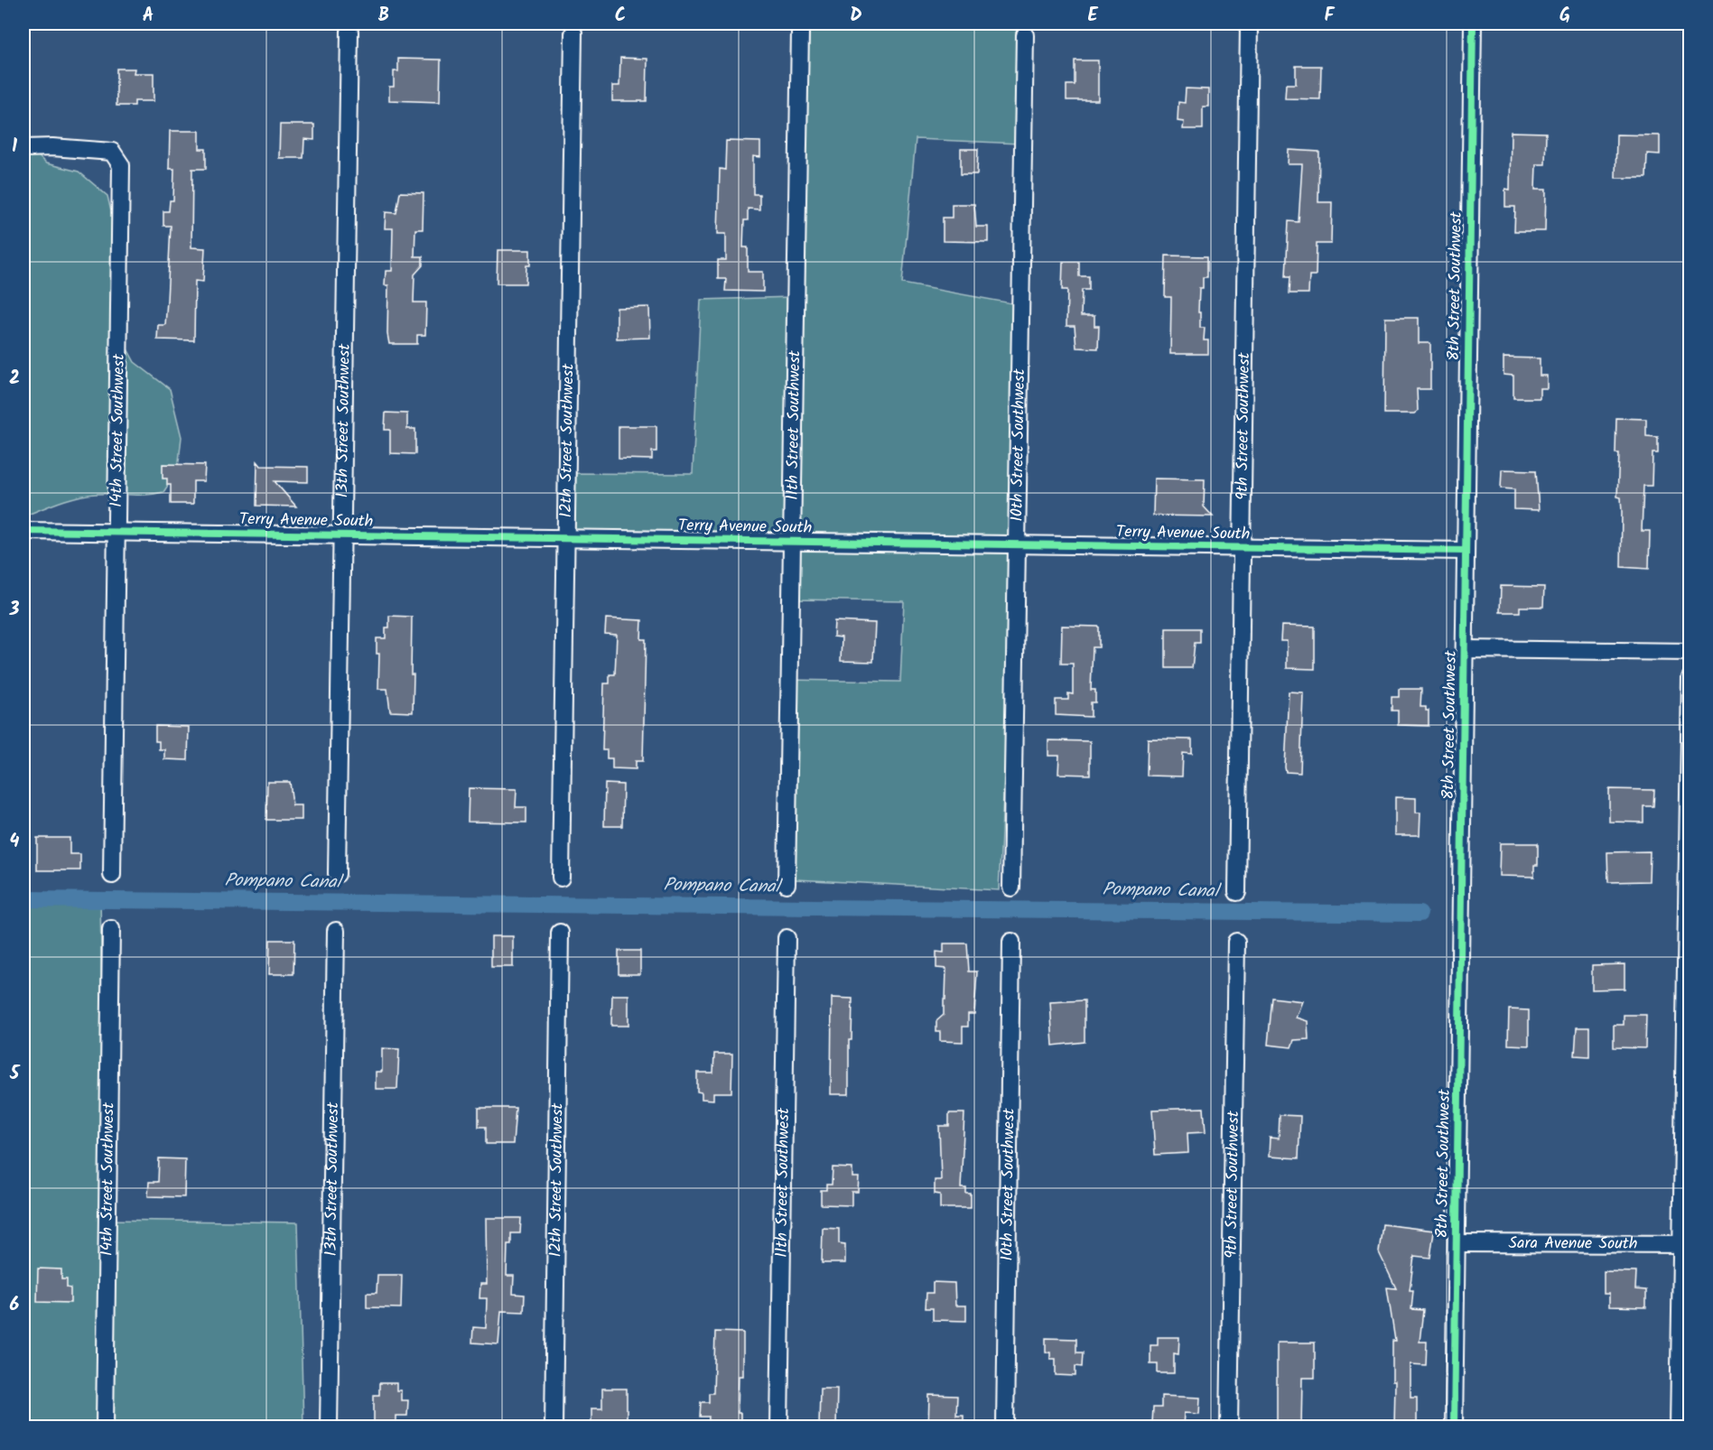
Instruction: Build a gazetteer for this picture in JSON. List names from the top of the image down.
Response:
{
  "streets": {
    "street": [
      "8th Street Southwest",
      "13th Street Southwest",
      "11th Street Southwest",
      "9th Street Southwest",
      "14th Street Southwest",
      "12th Street Southwest",
      "10th Street Southwest",
      "Terry Avenue South",
      "Sara Avenue South"
    ]
  },
  "crossings": [
    ["8th Street Southwest", "Terry Avenue South"],
    ["8th Street Southwest", "Sara Avenue South"],
    ["13th Street Southwest", "Terry Avenue South"],
    ["11th Street Southwest", "Terry Avenue South"],
    ["9th Street Southwest", "Terry Avenue South"],
    ["14th Street Southwest", "Terry Avenue South"],
    ["12th Street Southwest", "Terry Avenue South"],
    ["10th Street Southwest", "Terry Avenue South"]
  ],
  "water": ["Pompano Canal"],
  "grid": {
    "columns": [
      "A",
      "B",
      "C",
      "D",
      "E",
      "F",
      "G"
    ],
    "rows": [
      "1",
      "2",
      "3",
      "4",
      "5",
      "6"
    ]
  }
}
